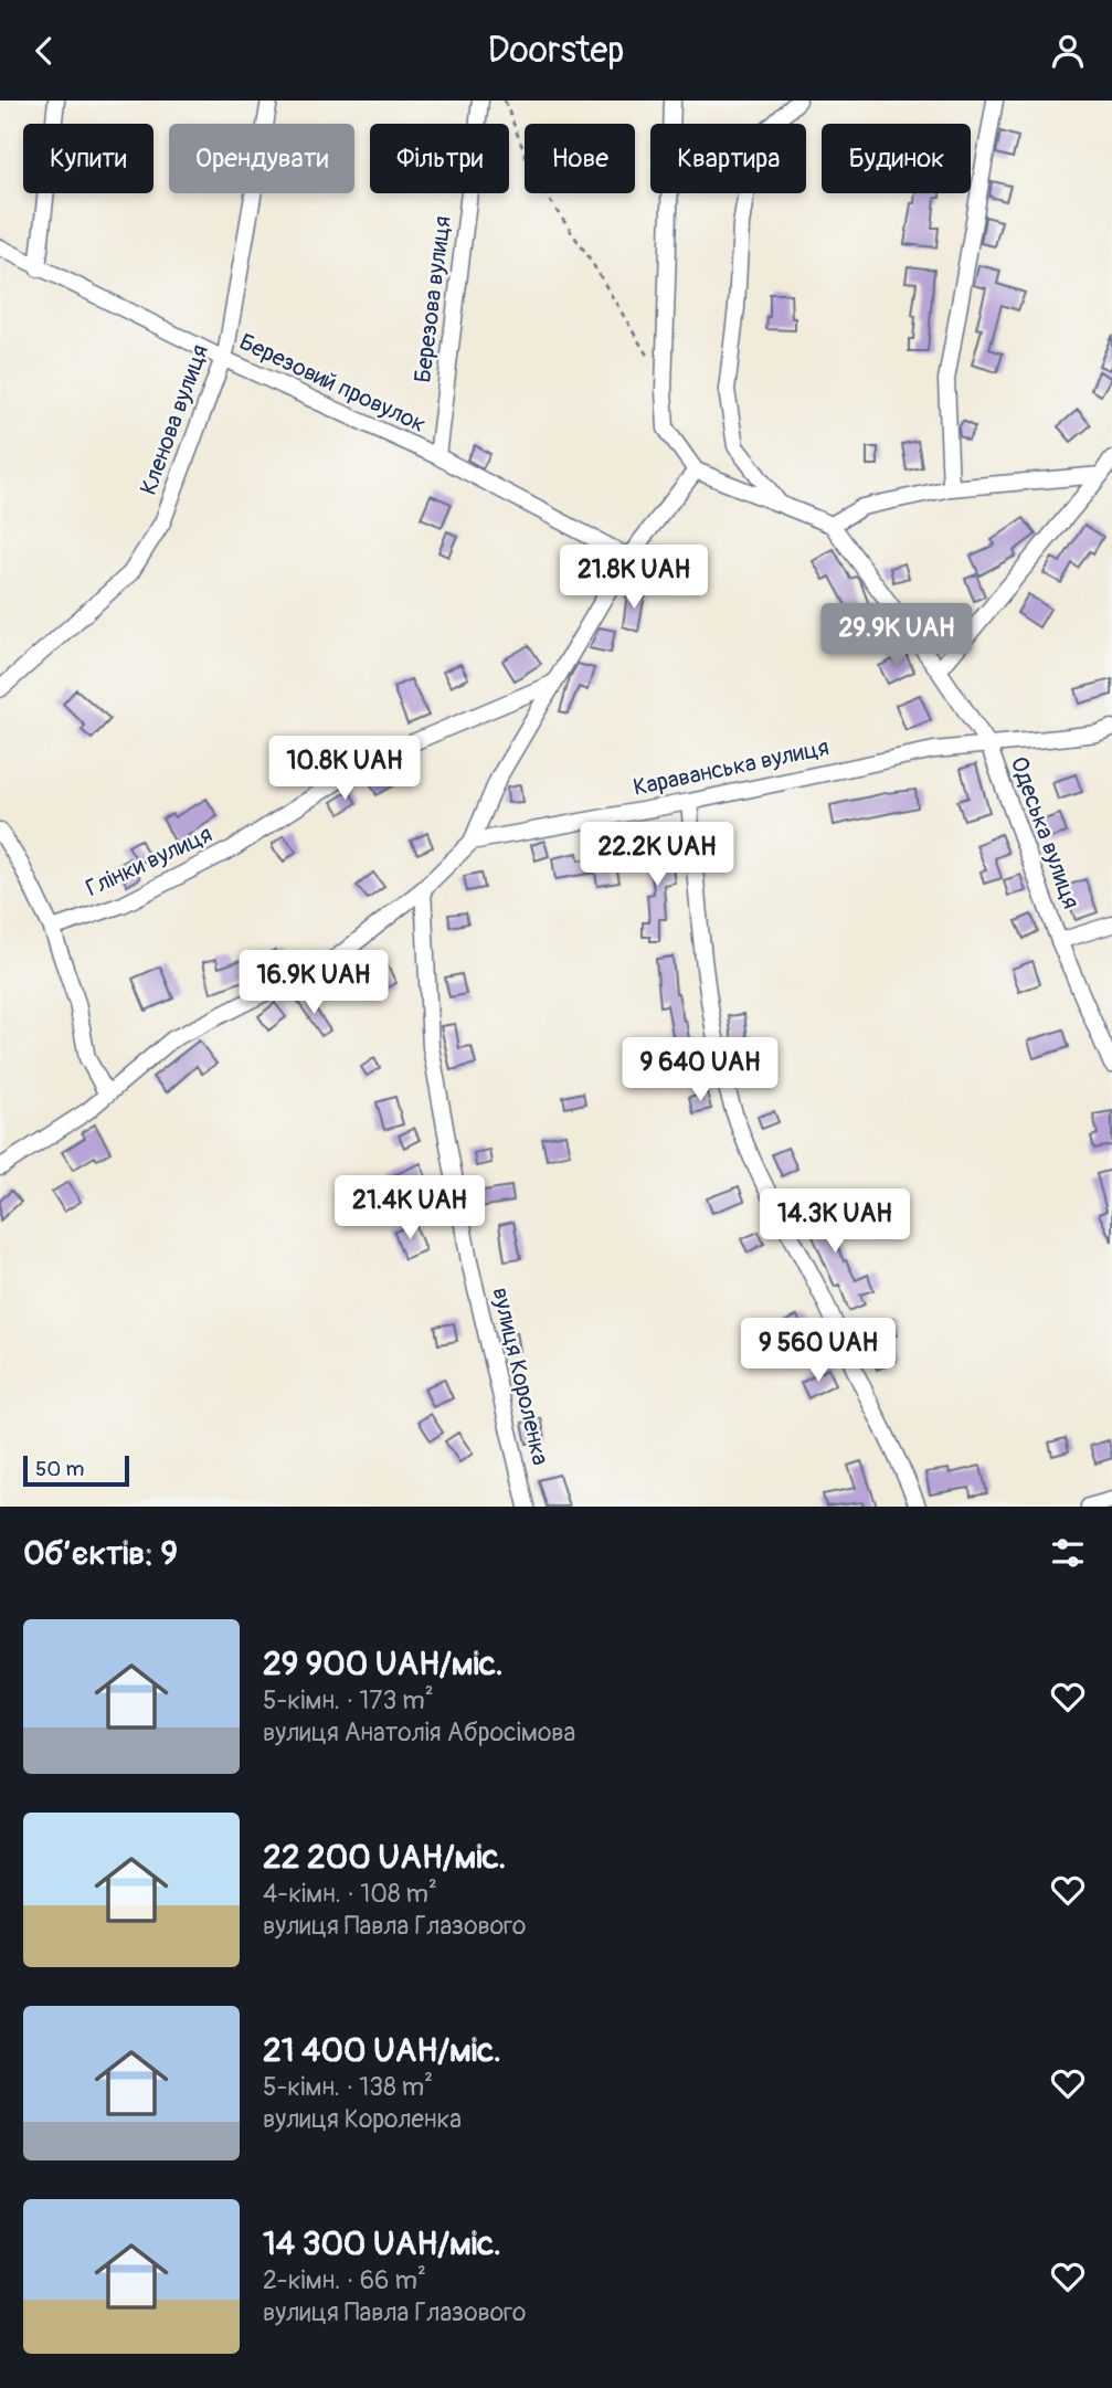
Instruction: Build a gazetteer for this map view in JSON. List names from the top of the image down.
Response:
{
  "streets": {
    "street": [
      "Березова вулиця",
      "Березовий провулок",
      "Кленова вулиця",
      "Караванська вулиця",
      "Одеська вулиця",
      "Глінки вулиця",
      "вулиця Короленка"
    ]
  },
  "crossings": [
    ["Березова вулиця", "Березовий провулок"],
    ["Березовий провулок", "Кленова вулиця"],
    ["Караванська вулиця", "Одеська вулиця"]
  ],
  "scale_bar": "50 m",
  "page": {
    "header": "Doorstep",
    "chip": [
      "Купити",
      "Орендувати",
      "Фільтри",
      "Нове",
      "Квартира",
      "Будинок"
    ],
    "price": [
      "21.8K UAH",
      "29.9K UAH",
      "10.8K UAH",
      "22.2K UAH",
      "16.9K UAH",
      "9 640 UAH",
      "21.4K UAH",
      "14.3K UAH",
      "9 560 UAH"
    ],
    "scale": "50 m",
    "heading": "Об’єктів: 9",
    "list": [
      {
        "name": "29 900 UAH/міс.",
        "note": "5-кімн. · 173 m² · вулиця Анатолія Абросімова"
      },
      {
        "name": "22 200 UAH/міс.",
        "note": "4-кімн. · 108 m² · вулиця Павла Глазового"
      },
      {
        "name": "21 400 UAH/міс.",
        "note": "5-кімн. · 138 m² · вулиця Короленка"
      },
      {
        "name": "14 300 UAH/міс.",
        "note": "2-кімн. · 66 m² · вулиця Павла Глазового"
      }
    ]
  }
}
